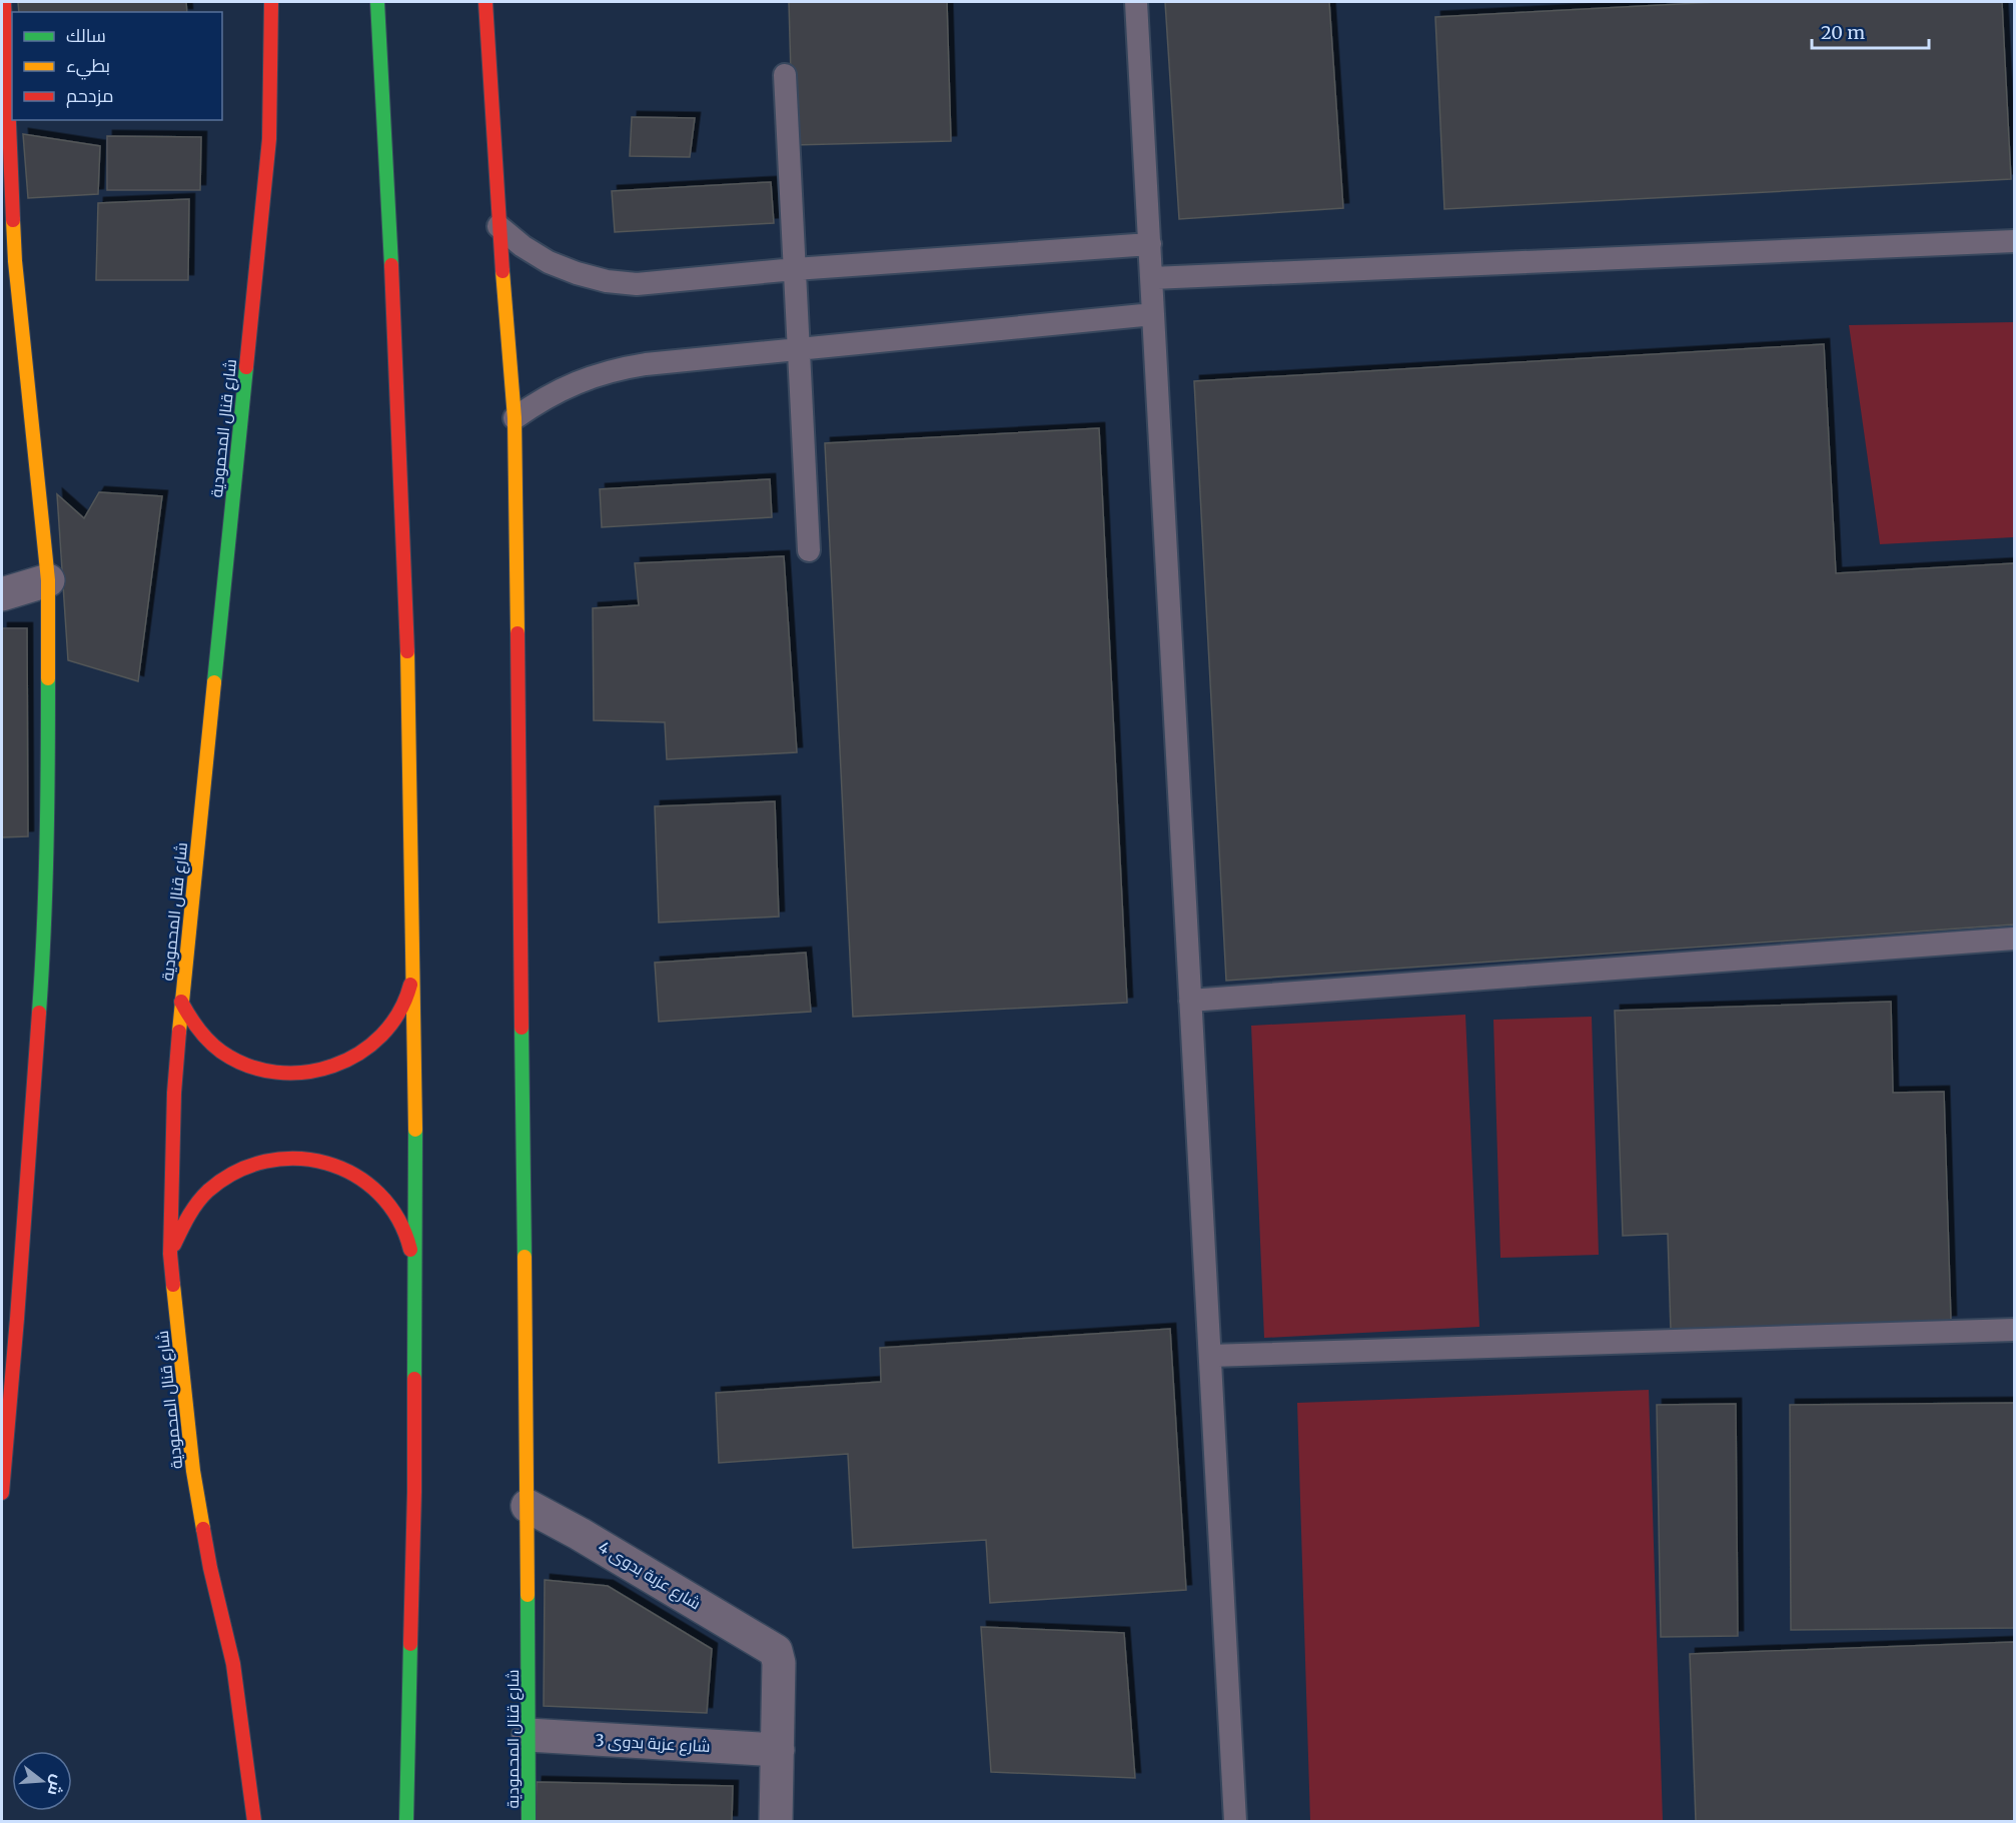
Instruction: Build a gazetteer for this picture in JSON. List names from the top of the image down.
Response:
{
  "streets": {
    "main road": ["شارع قنال المحمودية"],
    "street": ["شارع عزبة بدوى 4", "شارع عزبة بدوى 3"]
  },
  "crossings": [
    ["شارع قنال المحمودية", "شارع عزبة بدوى 4"],
    ["شارع قنال المحمودية", "شارع عزبة بدوى 3"],
    ["شارع عزبة بدوى 4", "شارع عزبة بدوى 3"]
  ],
  "legend": ["سالك", "بطيء", "مزدحم"],
  "scale_bar": "20 m",
  "north": "right"
}
